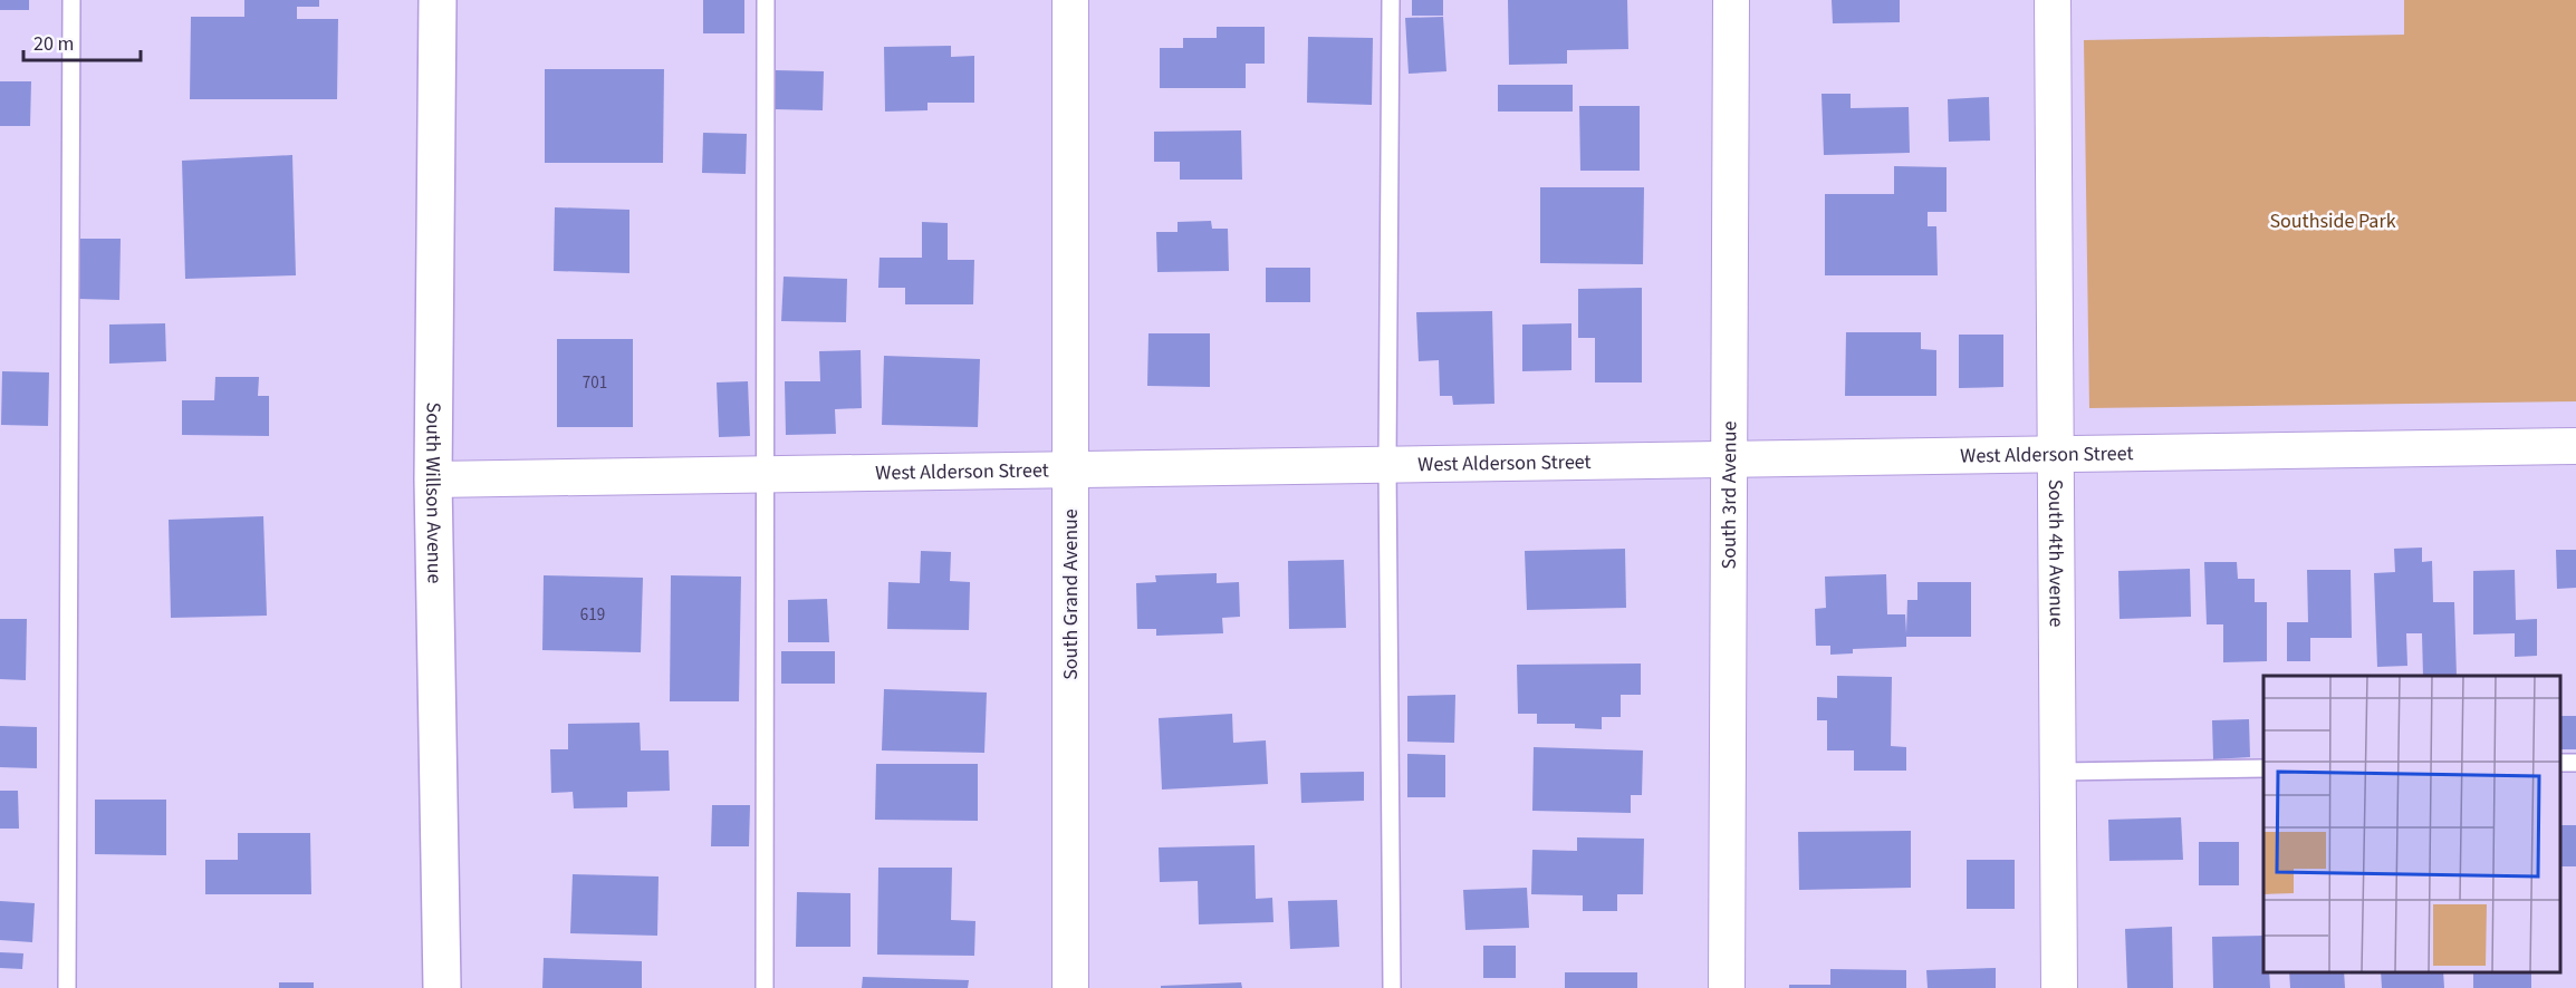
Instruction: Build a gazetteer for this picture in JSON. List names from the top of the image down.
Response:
{
  "streets": {
    "main road": ["South Willson Avenue"],
    "street": [
      "West Alderson Street",
      "South 3rd Avenue",
      "South 4th Avenue",
      "South Grand Avenue"
    ]
  },
  "crossings": [
    ["West Alderson Street", "South Willson Avenue"],
    ["West Alderson Street", "South 3rd Avenue"],
    ["West Alderson Street", "South 4th Avenue"],
    ["West Alderson Street", "South Grand Avenue"]
  ],
  "parks": ["Southside Park"],
  "house_numbers": ["701", "619"],
  "scale_bar": "20 m"
}
